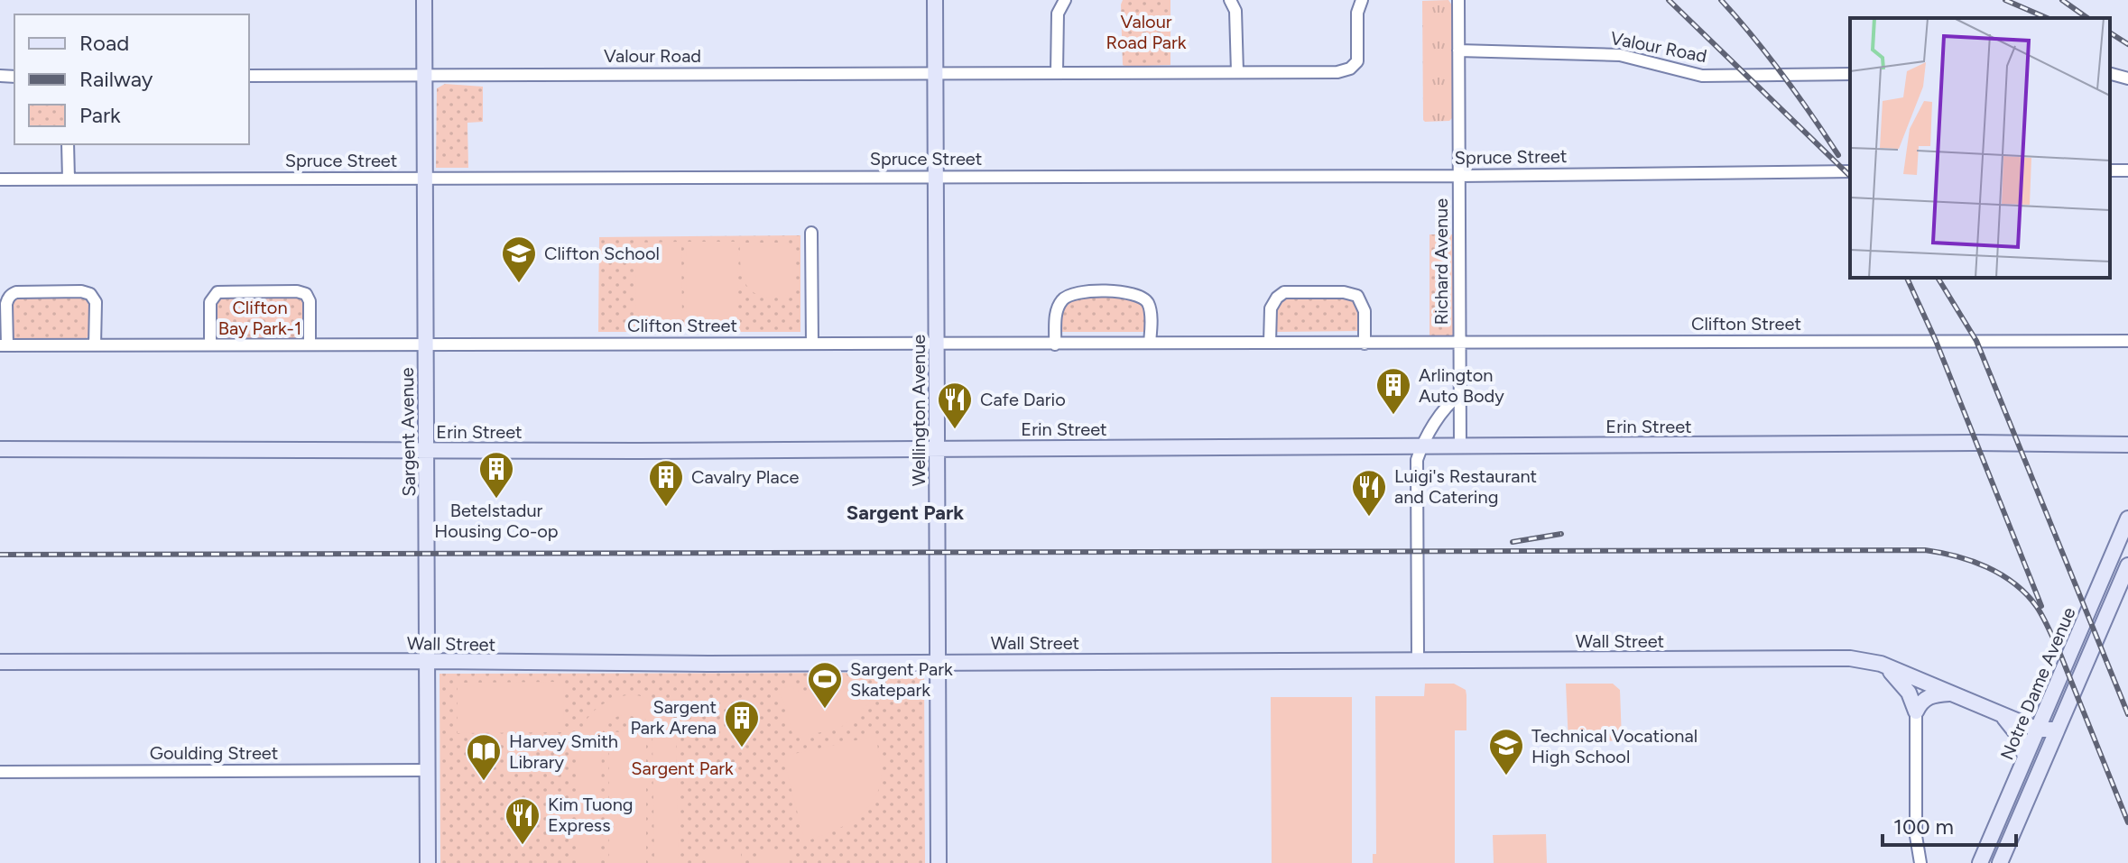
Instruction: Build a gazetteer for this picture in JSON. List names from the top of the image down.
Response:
{
  "streets": {
    "main road": [
      "Wellington Avenue",
      "Erin Street",
      "Sargent Avenue",
      "Wall Street",
      "Notre Dame Avenue"
    ],
    "street": [
      "Valour Road",
      "Spruce Street",
      "Richard Avenue",
      "Clifton Street",
      "Goulding Street"
    ]
  },
  "crossings": [
    ["Valour Road", "Richard Avenue"],
    ["Valour Road", "Wellington Avenue"],
    ["Valour Road", "Sargent Avenue"],
    ["Spruce Street", "Richard Avenue"],
    ["Spruce Street", "Wellington Avenue"],
    ["Spruce Street", "Sargent Avenue"],
    ["Richard Avenue", "Clifton Street"],
    ["Richard Avenue", "Erin Street"],
    ["Clifton Street", "Wellington Avenue"],
    ["Clifton Street", "Sargent Avenue"],
    ["Wellington Avenue", "Erin Street"],
    ["Wellington Avenue", "Wall Street"],
    ["Erin Street", "Sargent Avenue"],
    ["Sargent Avenue", "Wall Street"],
    ["Sargent Avenue", "Goulding Street"],
    ["Wall Street", "Notre Dame Avenue"]
  ],
  "districts": ["Sargent Park"],
  "parks": ["Valour Road Park", "Clifton Bay Park-1", "Sargent Park"],
  "places": {
    "school or university": ["Clifton School", "Technical Vocational High School"],
    "building": [
      "Arlington Auto Body",
      "Betelstadur Housing Co-op",
      "Cavalry Place",
      "Sargent Park Arena"
    ],
    "restaurant": ["Cafe Dario", "Luigi's Restaurant and Catering", "Kim Tuong Express"],
    "sports": ["Sargent Park Skatepark"],
    "library": ["Harvey Smith Library"]
  },
  "legend": ["Road", "Railway", "Park"],
  "scale_bar": "100 m"
}
